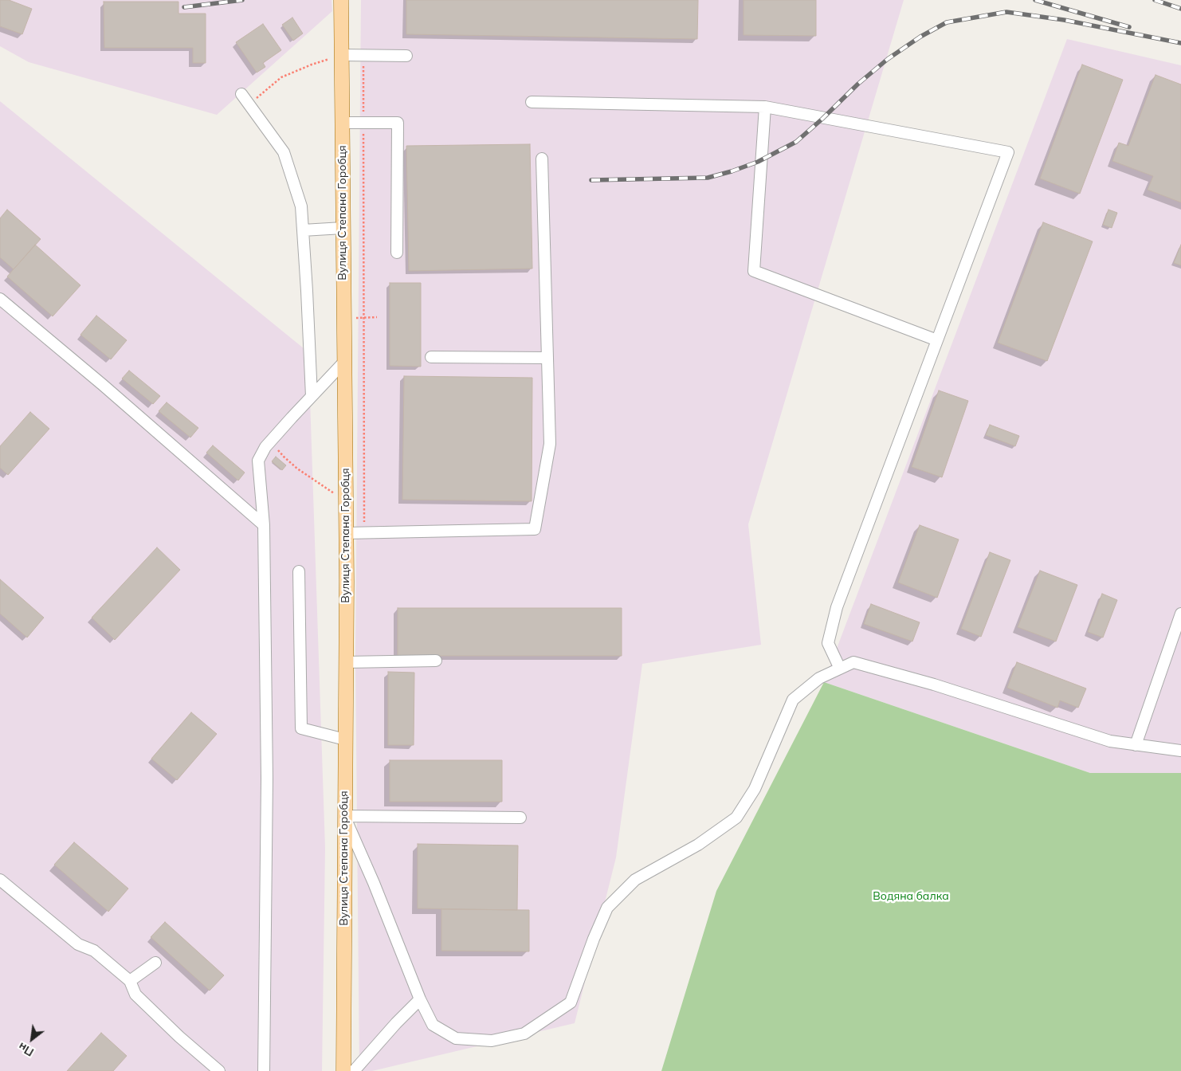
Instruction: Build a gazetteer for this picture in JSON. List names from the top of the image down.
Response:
{
  "streets": {
    "main road": ["Вулиця Степана Горобця"]
  },
  "parks": ["Водяна балка"],
  "north": "bottom left"
}
